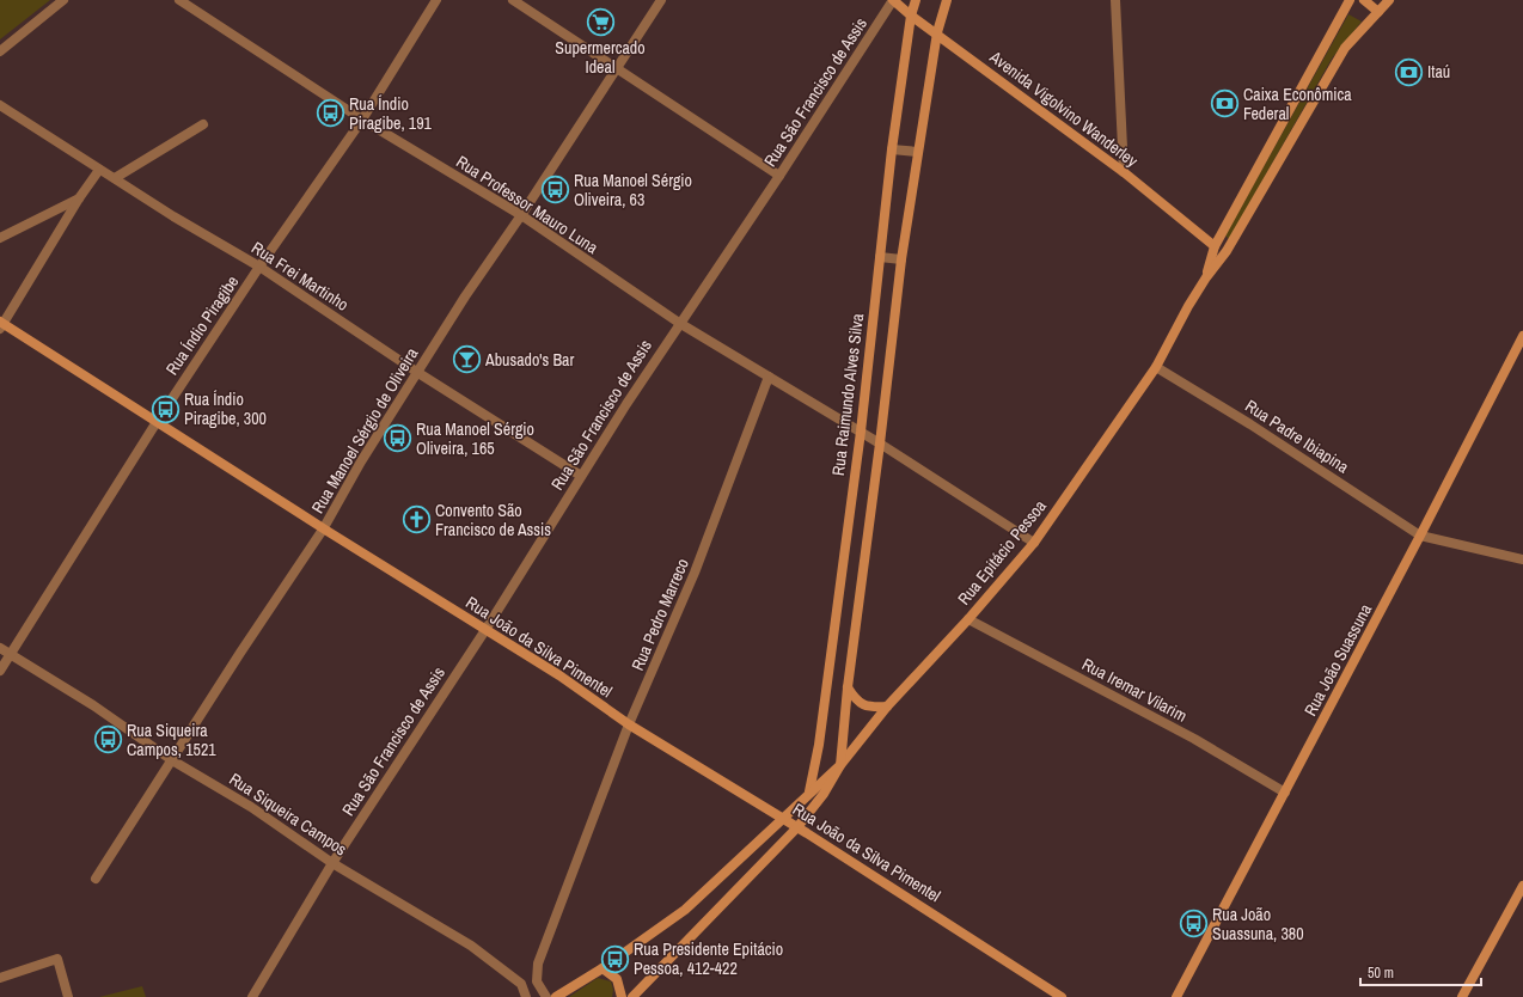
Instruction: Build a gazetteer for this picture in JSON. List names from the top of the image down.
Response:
{
  "streets": {
    "street": [
      "Rua São Francisco de Assis",
      "Avenida Vigolvino Wanderley",
      "Rua Professor Mauro Luna",
      "Rua Frei Martinho",
      "Rua Índio Piragibe",
      "Rua Raimundo Alves Silva",
      "Rua Manoel Sérgio de Oliveira",
      "Rua Padre Ibiapina",
      "Rua Epitácio Pessoa",
      "Rua Pedro Marreco",
      "Rua João da Silva Pimentel",
      "Rua João Suassuna",
      "Rua Iremar Vilarim",
      "Rua Siqueira Campos"
    ]
  },
  "crossings": [
    ["Rua São Francisco de Assis", "Avenida Vigolvino Wanderley"],
    ["Rua São Francisco de Assis", "Rua Professor Mauro Luna"],
    ["Rua São Francisco de Assis", "Rua Frei Martinho"],
    ["Rua São Francisco de Assis", "Rua João da Silva Pimentel"],
    ["Rua São Francisco de Assis", "Rua Siqueira Campos"],
    ["Avenida Vigolvino Wanderley", "Rua Raimundo Alves Silva"],
    ["Avenida Vigolvino Wanderley", "Rua Epitácio Pessoa"],
    ["Rua Professor Mauro Luna", "Rua Índio Piragibe"],
    ["Rua Professor Mauro Luna", "Rua Raimundo Alves Silva"],
    ["Rua Professor Mauro Luna", "Rua Manoel Sérgio de Oliveira"],
    ["Rua Professor Mauro Luna", "Rua Pedro Marreco"],
    ["Rua Frei Martinho", "Rua Índio Piragibe"],
    ["Rua Frei Martinho", "Rua Manoel Sérgio de Oliveira"],
    ["Rua Índio Piragibe", "Rua João da Silva Pimentel"],
    ["Rua Índio Piragibe", "Rua Siqueira Campos"],
    ["Rua Raimundo Alves Silva", "Rua Epitácio Pessoa"],
    ["Rua Manoel Sérgio de Oliveira", "Rua João da Silva Pimentel"],
    ["Rua Manoel Sérgio de Oliveira", "Rua Siqueira Campos"],
    ["Rua Padre Ibiapina", "Rua Epitácio Pessoa"],
    ["Rua Padre Ibiapina", "Rua João Suassuna"],
    ["Rua Epitácio Pessoa", "Rua João da Silva Pimentel"],
    ["Rua Epitácio Pessoa", "Rua Iremar Vilarim"],
    ["Rua Pedro Marreco", "Rua João da Silva Pimentel"],
    ["Rua João Suassuna", "Rua Iremar Vilarim"]
  ],
  "places": {
    "supermarket": ["Supermercado Ideal"],
    "bank": ["Itaú", "Caixa Econômica Federal"],
    "bus stop": [
      "Rua Índio Piragibe, 191",
      "Rua Manoel Sérgio Oliveira, 63",
      "Rua Índio Piragibe, 300",
      "Rua Manoel Sérgio Oliveira, 165",
      "Rua Siqueira Campos, 1521",
      "Rua João Suassuna, 380",
      "Rua Presidente Epitácio Pessoa, 412-422"
    ],
    "bar": ["Abusado's Bar"],
    "church": ["Convento São Francisco de Assis"]
  },
  "scale_bar": "50 m"
}
